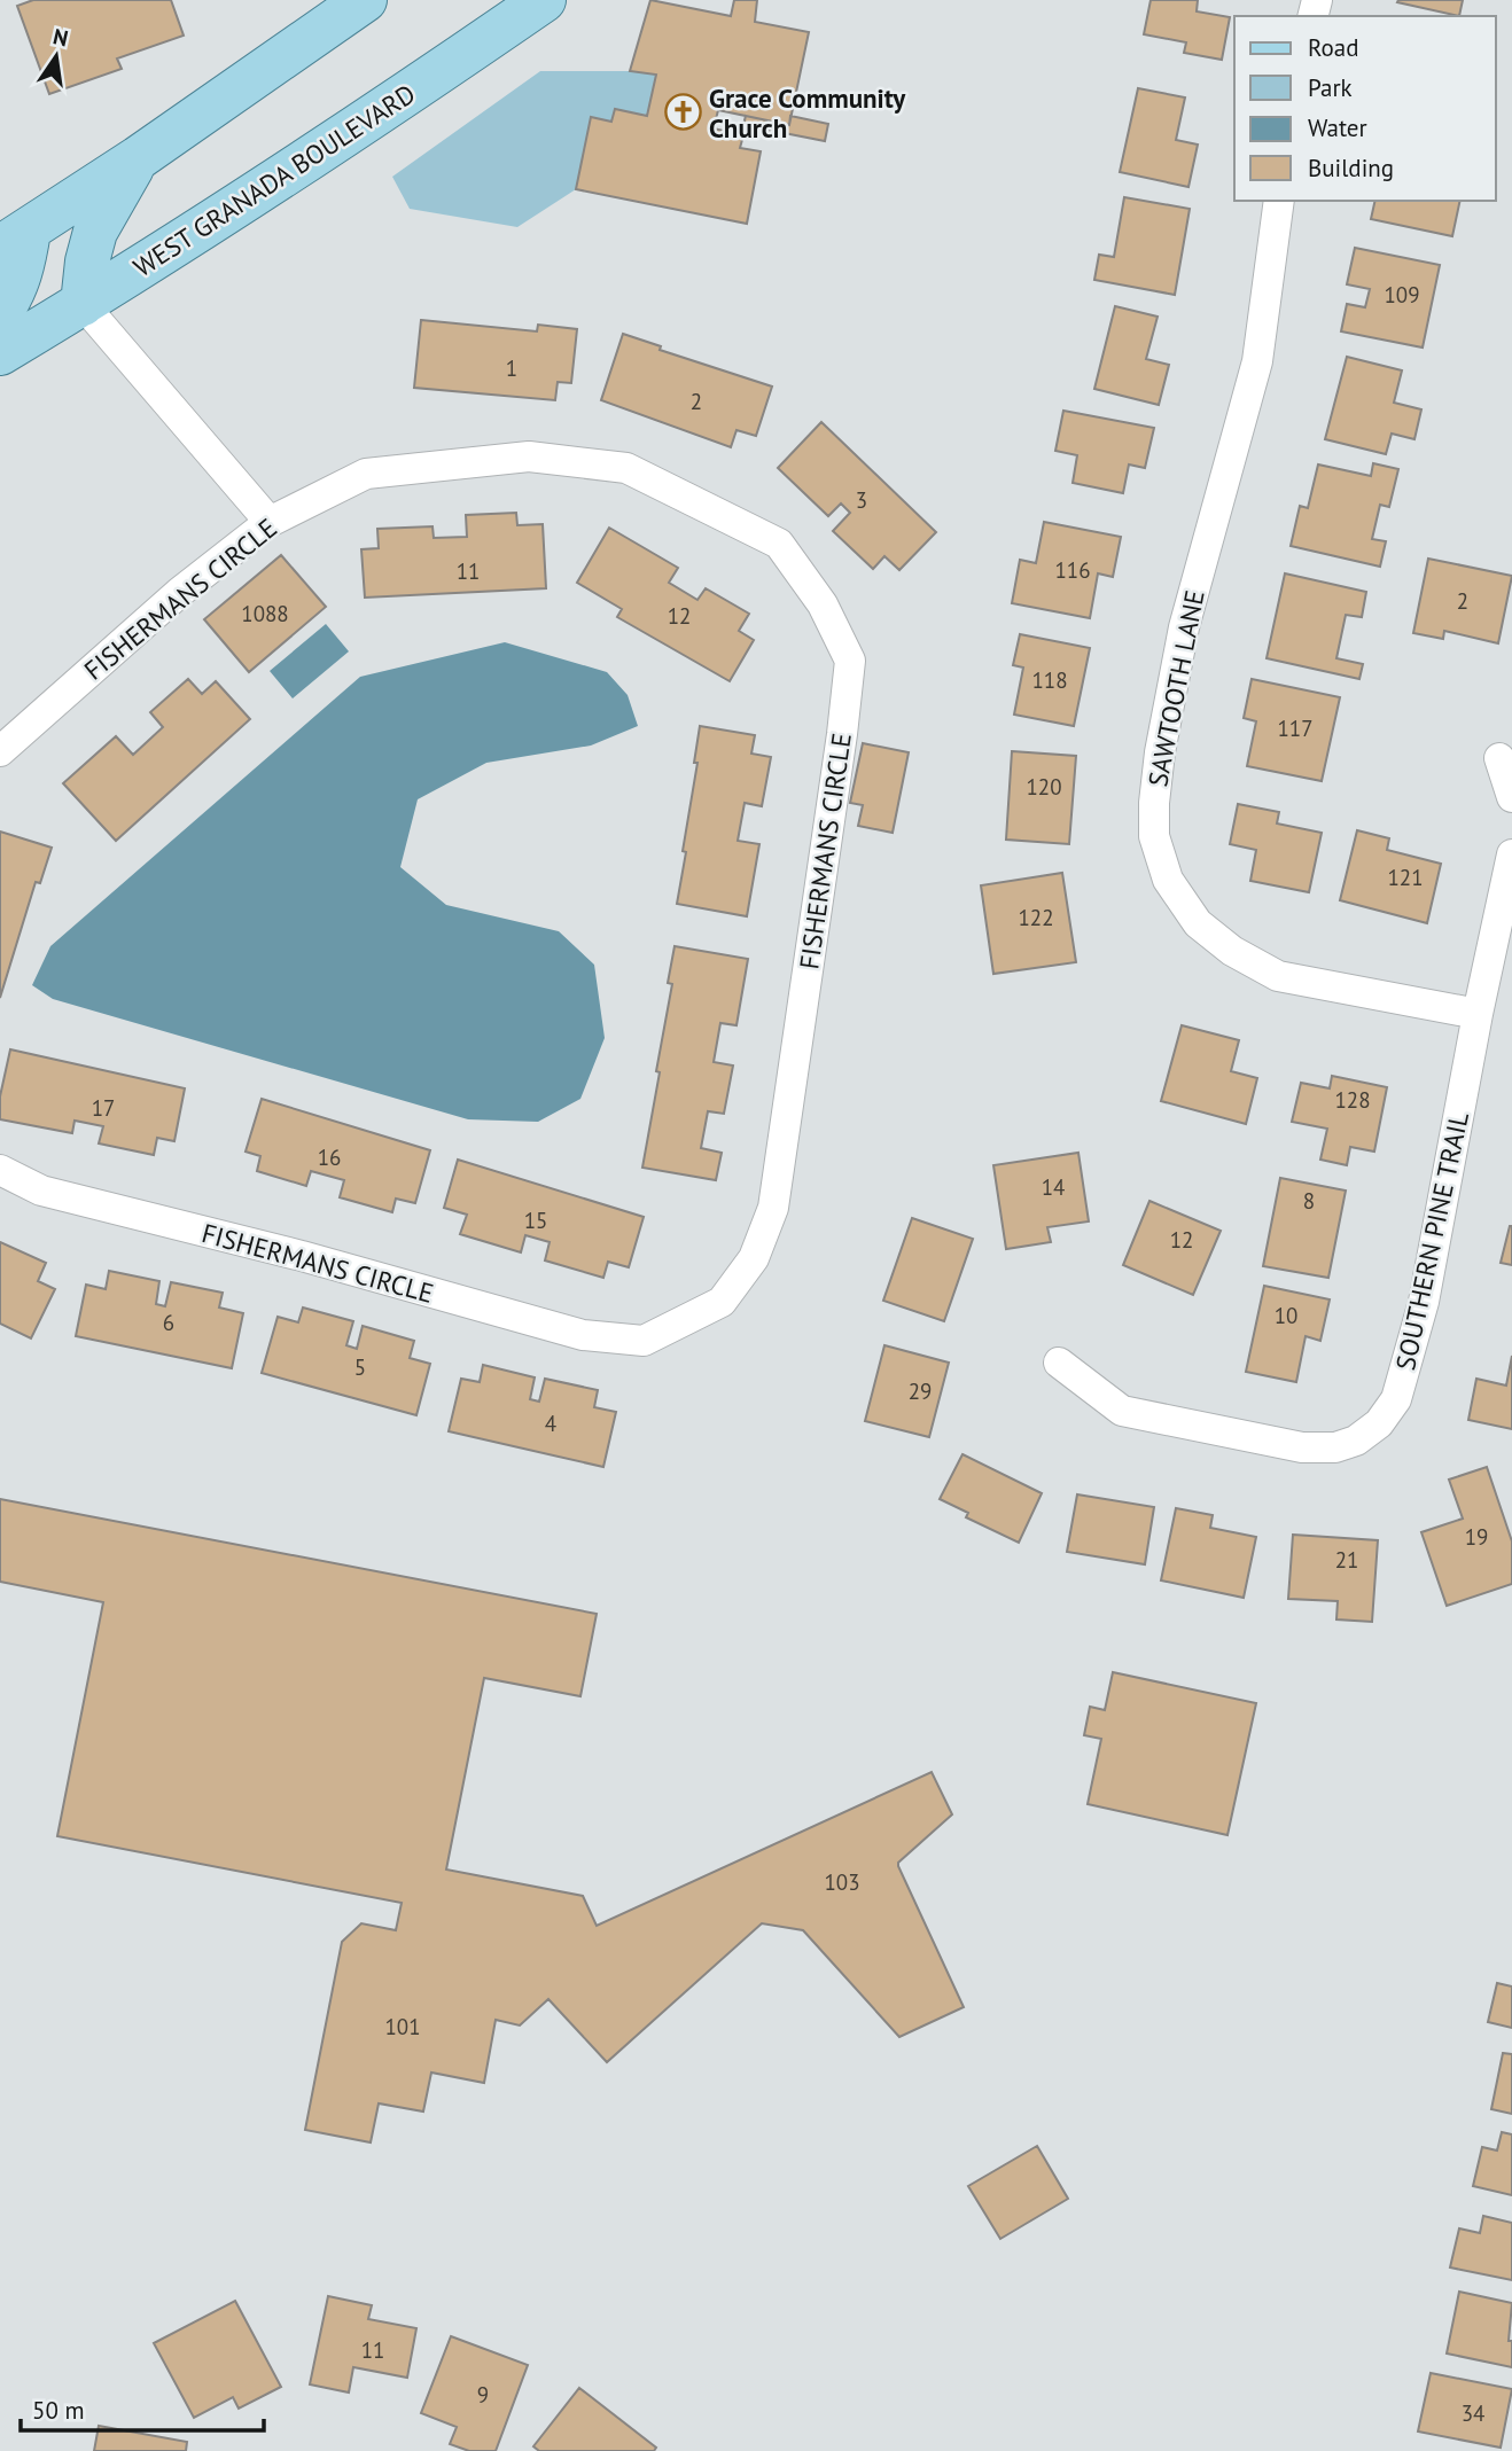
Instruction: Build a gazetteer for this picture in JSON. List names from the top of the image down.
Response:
{
  "streets": {
    "main road": ["WEST GRANADA BOULEVARD"],
    "street": ["FISHERMANS CIRCLE", "SAWTOOTH LANE", "SOUTHERN PINE TRAIL"]
  },
  "crossings": [
    ["SAWTOOTH LANE", "SOUTHERN PINE TRAIL"]
  ],
  "places": {
    "church": ["Grace Community Church"]
  },
  "house_numbers": [
    "109",
    "1",
    "2",
    "3",
    "116",
    "11",
    "2",
    "1088",
    "12",
    "118",
    "117",
    "120",
    "121",
    "122",
    "128",
    "17",
    "16",
    "14",
    "8",
    "15",
    "12",
    "10",
    "6",
    "5",
    "29",
    "4",
    "19",
    "21",
    "103",
    "101",
    "11",
    "9",
    "34"
  ],
  "legend": [
    "Road",
    "Park",
    "Water",
    "Building"
  ],
  "scale_bar": "50 m",
  "north": "top"
}
